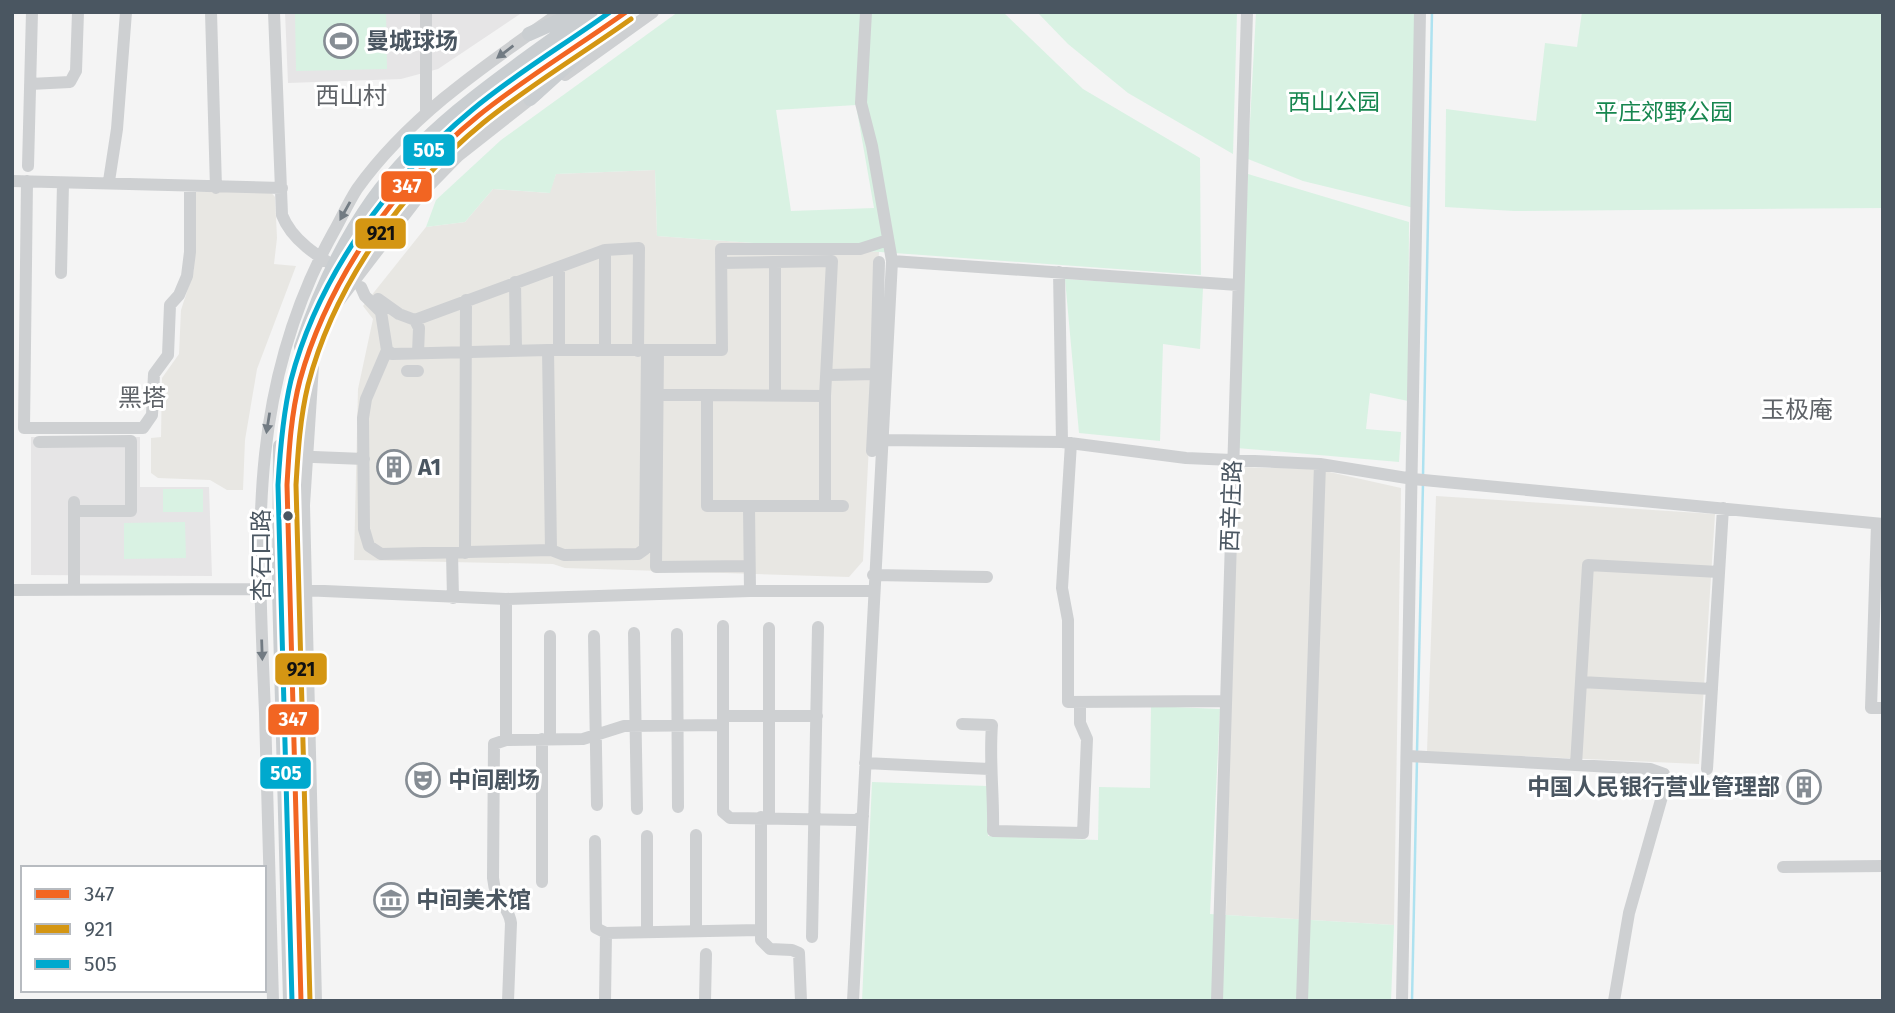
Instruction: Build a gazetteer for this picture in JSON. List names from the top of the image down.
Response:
{
  "streets": {
    "main road": ["杏石口路"],
    "street": ["西辛庄路"]
  },
  "districts": ["西山村", "黑塔", "玉极庵"],
  "parks": ["西山公园", "平庄郊野公园"],
  "places": {
    "sports": ["曼城球场"],
    "building": ["A1", "中国人民银行营业管理部"],
    "theatre": ["中间剧场"],
    "museum": ["中间美术馆"]
  },
  "lines": ["transit line 347", "transit line 505", "transit line 921"],
  "legend": ["347", "921", "505"]
}
